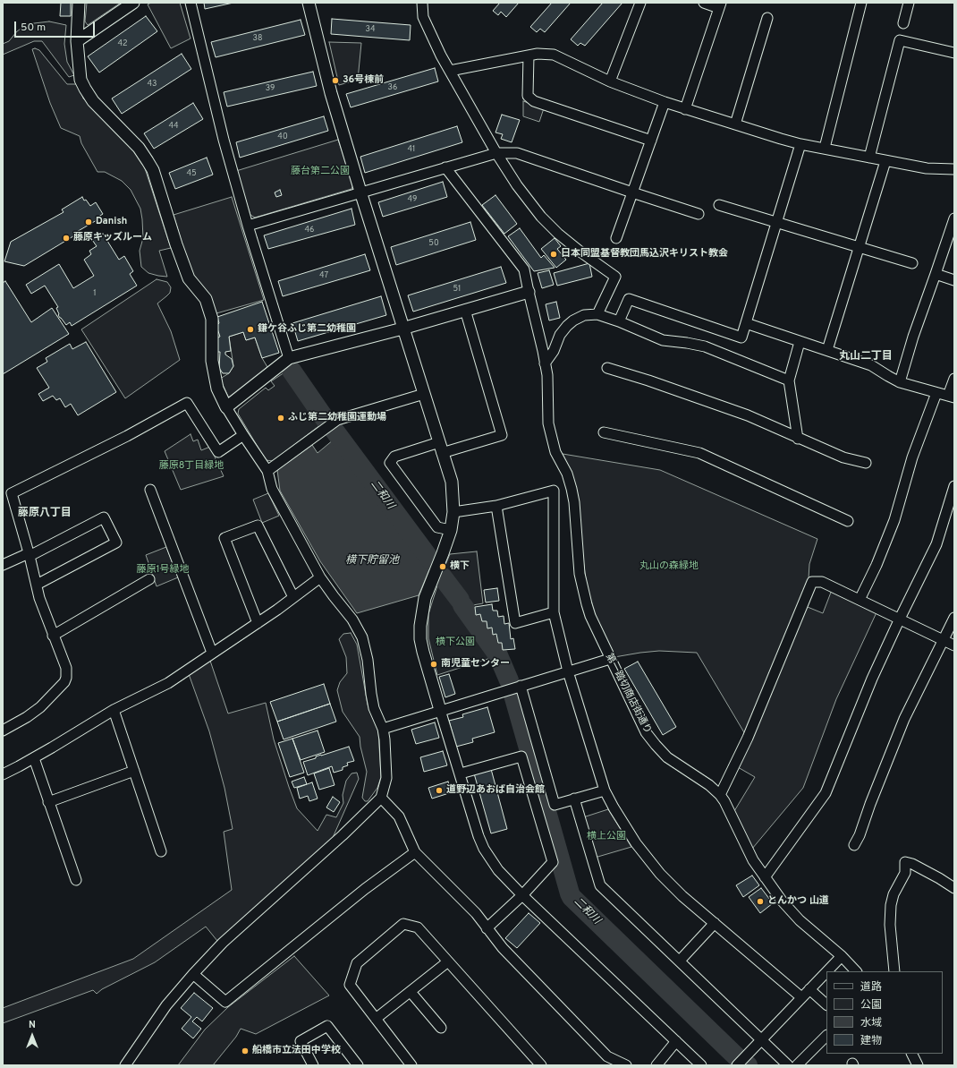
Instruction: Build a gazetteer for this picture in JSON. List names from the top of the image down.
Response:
{
  "streets": {
    "street": ["第一踏切商店街通り"]
  },
  "districts": ["丸山二丁目", "藤原八丁目"],
  "water": ["二和川", "横下貯留池"],
  "parks": [
    "藤台第二公園",
    "藤原8丁目緑地",
    "丸山の森緑地",
    "藤原1号緑地",
    "横下公園",
    "横上公園"
  ],
  "places": [
    "36号棟前",
    "Danish",
    "藤原キッズルーム",
    "日本同盟基督教団馬込沢キリスト教会",
    "鎌ケ谷ふじ第二幼稚園",
    "ふじ第二幼稚園運動場",
    "横下",
    "南児童センター",
    "道野辺あおば自治会館",
    "とんかつ 山道",
    "船橋市立法田中学校"
  ],
  "house_numbers": [
    "34",
    "38",
    "42",
    "43",
    "36",
    "39",
    "44",
    "40",
    "41",
    "45",
    "49",
    "46",
    "50",
    "47",
    "51",
    "1"
  ],
  "legend": [
    "道路",
    "公園",
    "水域",
    "建物"
  ],
  "scale_bar": "50 m",
  "north": "top"
}
